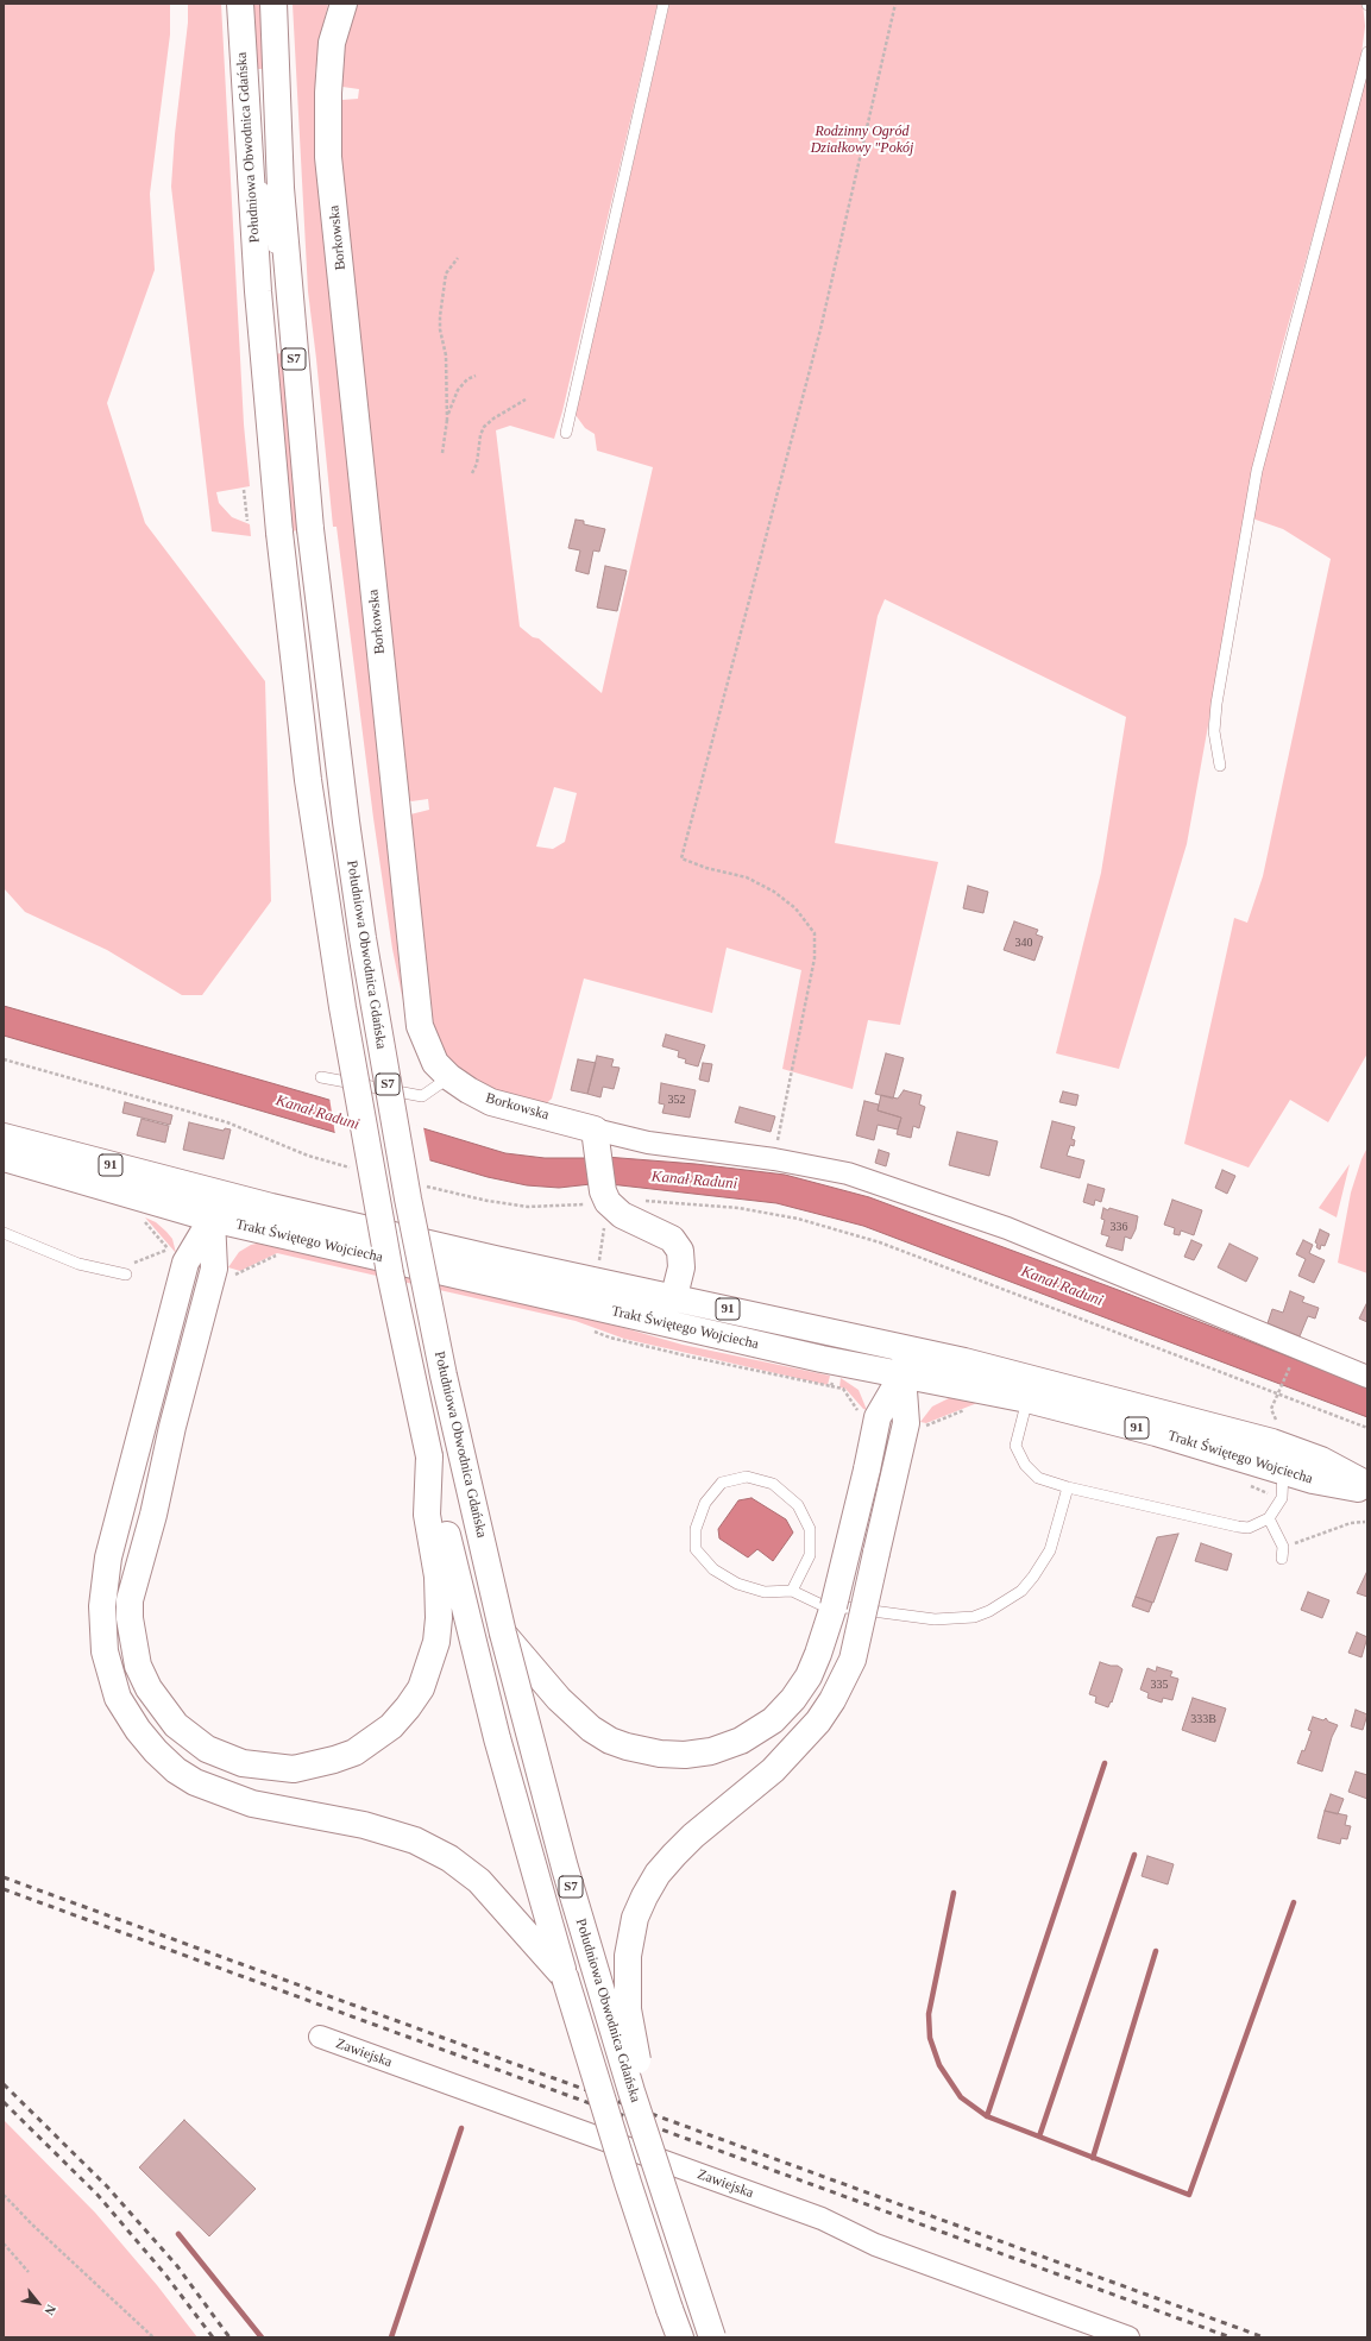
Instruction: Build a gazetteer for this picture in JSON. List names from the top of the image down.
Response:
{
  "streets": {
    "main road": [
      "Południowa Obwodnica Gdańska",
      "Borkowska",
      "S7",
      "91",
      "Trakt Świętego Wojciecha"
    ],
    "street": ["Zawiejska"]
  },
  "crossings": [
    ["Południowa Obwodnica Gdańska", "S7"],
    ["Borkowska", "Trakt Świętego Wojciecha"]
  ],
  "water": ["Kanał Raduni"],
  "parks": ["Rodzinny Ogród Działkowy \"Pokój"],
  "house_numbers": [
    "340",
    "352",
    "336",
    "335",
    "333B"
  ],
  "north": "bottom right"
}
